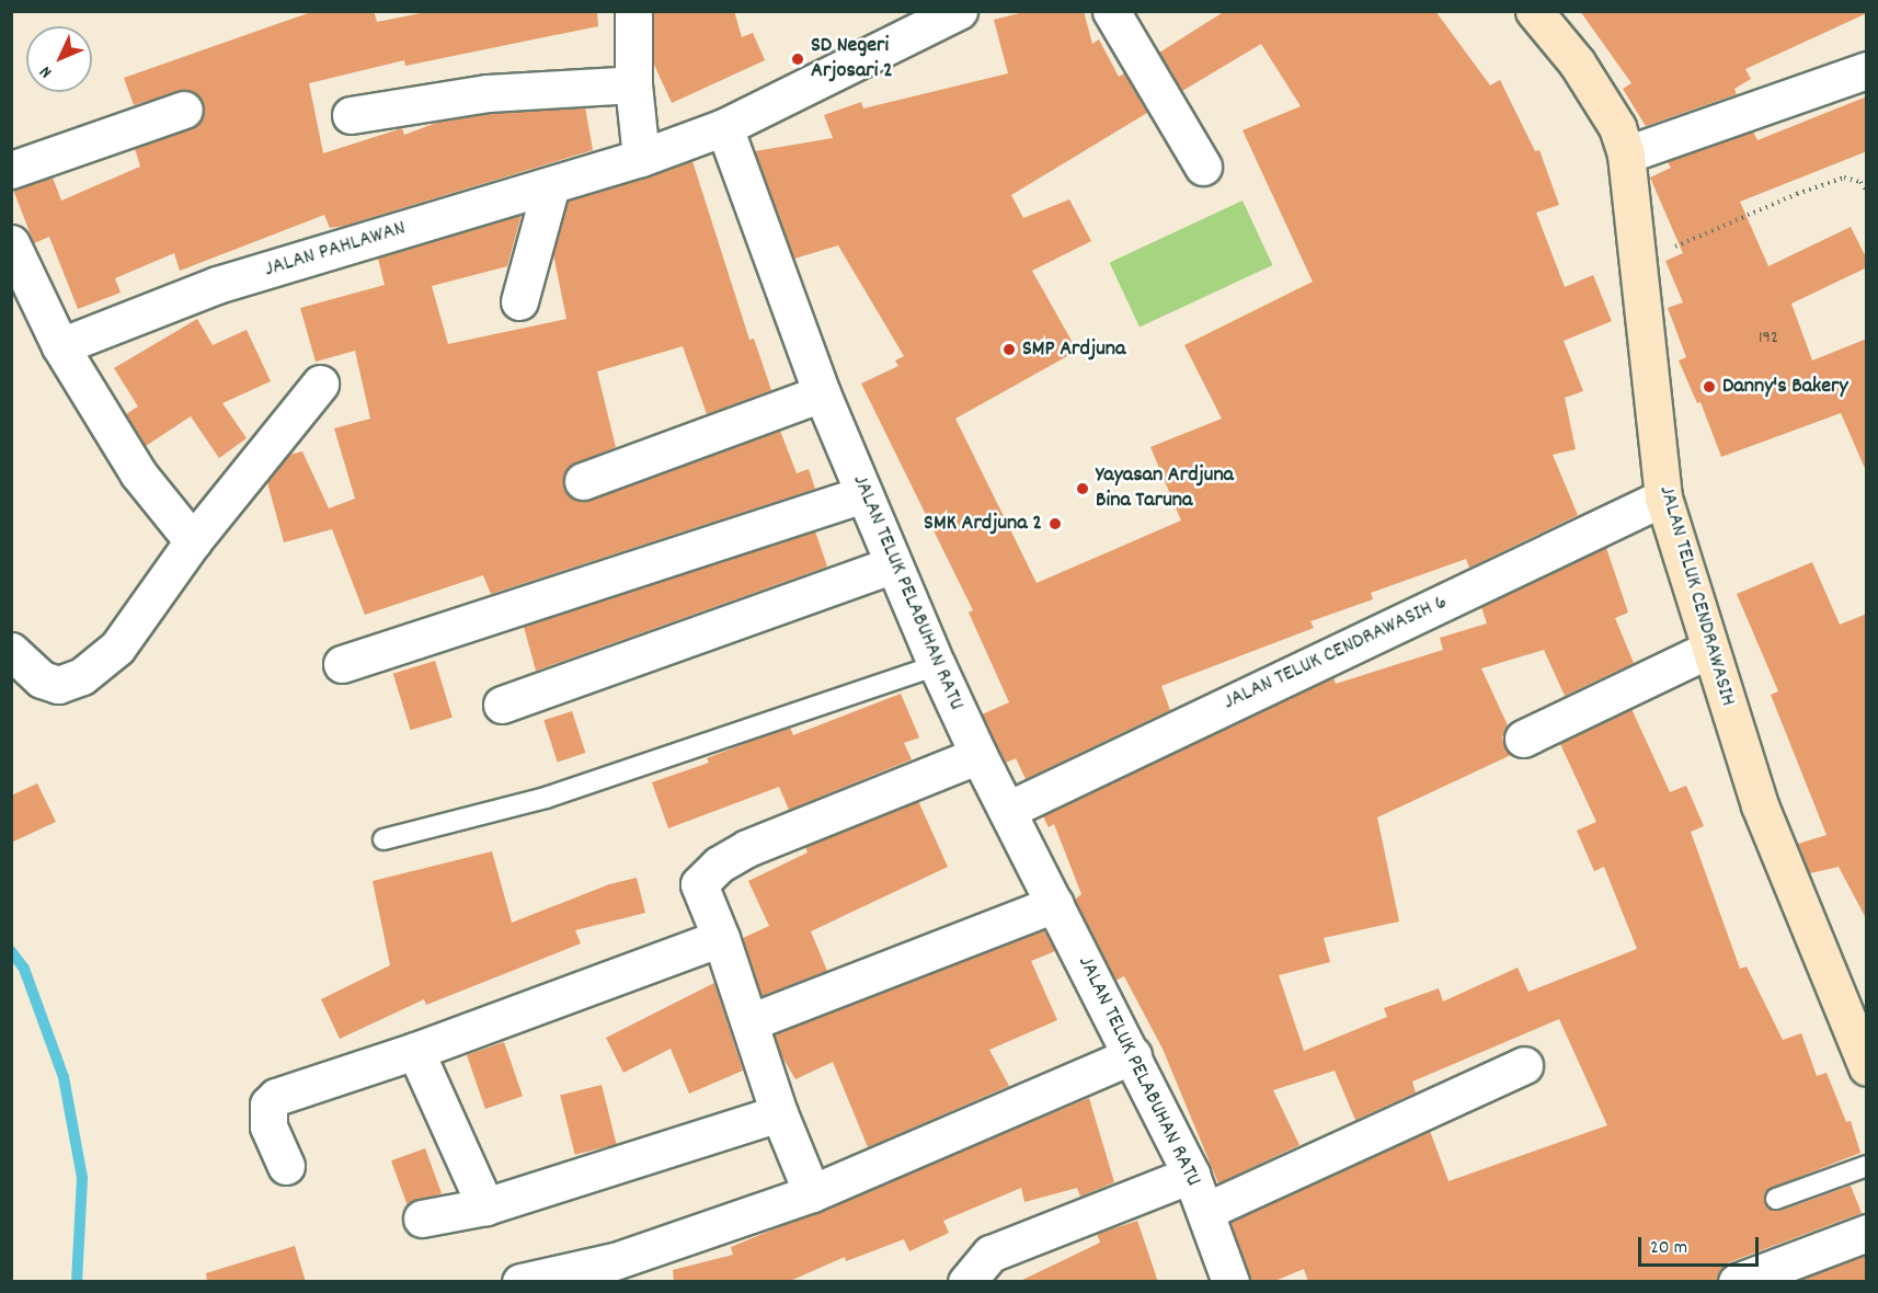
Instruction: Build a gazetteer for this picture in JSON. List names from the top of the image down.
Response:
{
  "streets": {
    "street": [
      "JALAN PAHLAWAN",
      "JALAN TELUK PELABUHAN RATU",
      "JALAN TELUK CENDRAWASIH",
      "JALAN TELUK CENDRAWASIH 6"
    ]
  },
  "crossings": [
    ["JALAN PAHLAWAN", "JALAN TELUK PELABUHAN RATU"],
    ["JALAN TELUK PELABUHAN RATU", "JALAN TELUK CENDRAWASIH 6"],
    ["JALAN TELUK CENDRAWASIH", "JALAN TELUK CENDRAWASIH 6"]
  ],
  "places": [
    "SD Negeri Arjosari 2",
    "SMP Ardjuna",
    "Danny's Bakery",
    "Yayasan Ardjuna Bina Taruna",
    "SMK Ardjuna 2"
  ],
  "house_numbers": ["192"],
  "scale_bar": "20 m",
  "north": "bottom left"
}
